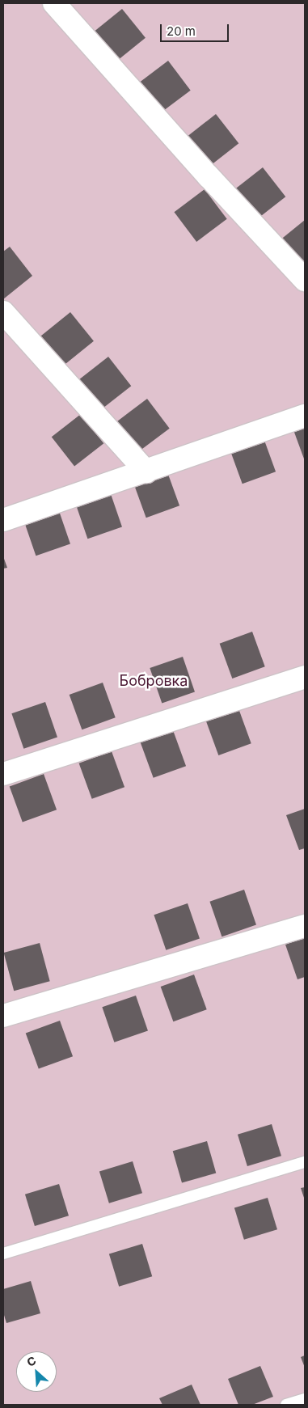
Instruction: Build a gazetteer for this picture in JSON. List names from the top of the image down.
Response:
{
  "parks": ["Бобровка"],
  "scale_bar": "20 m",
  "north": "top left"
}
